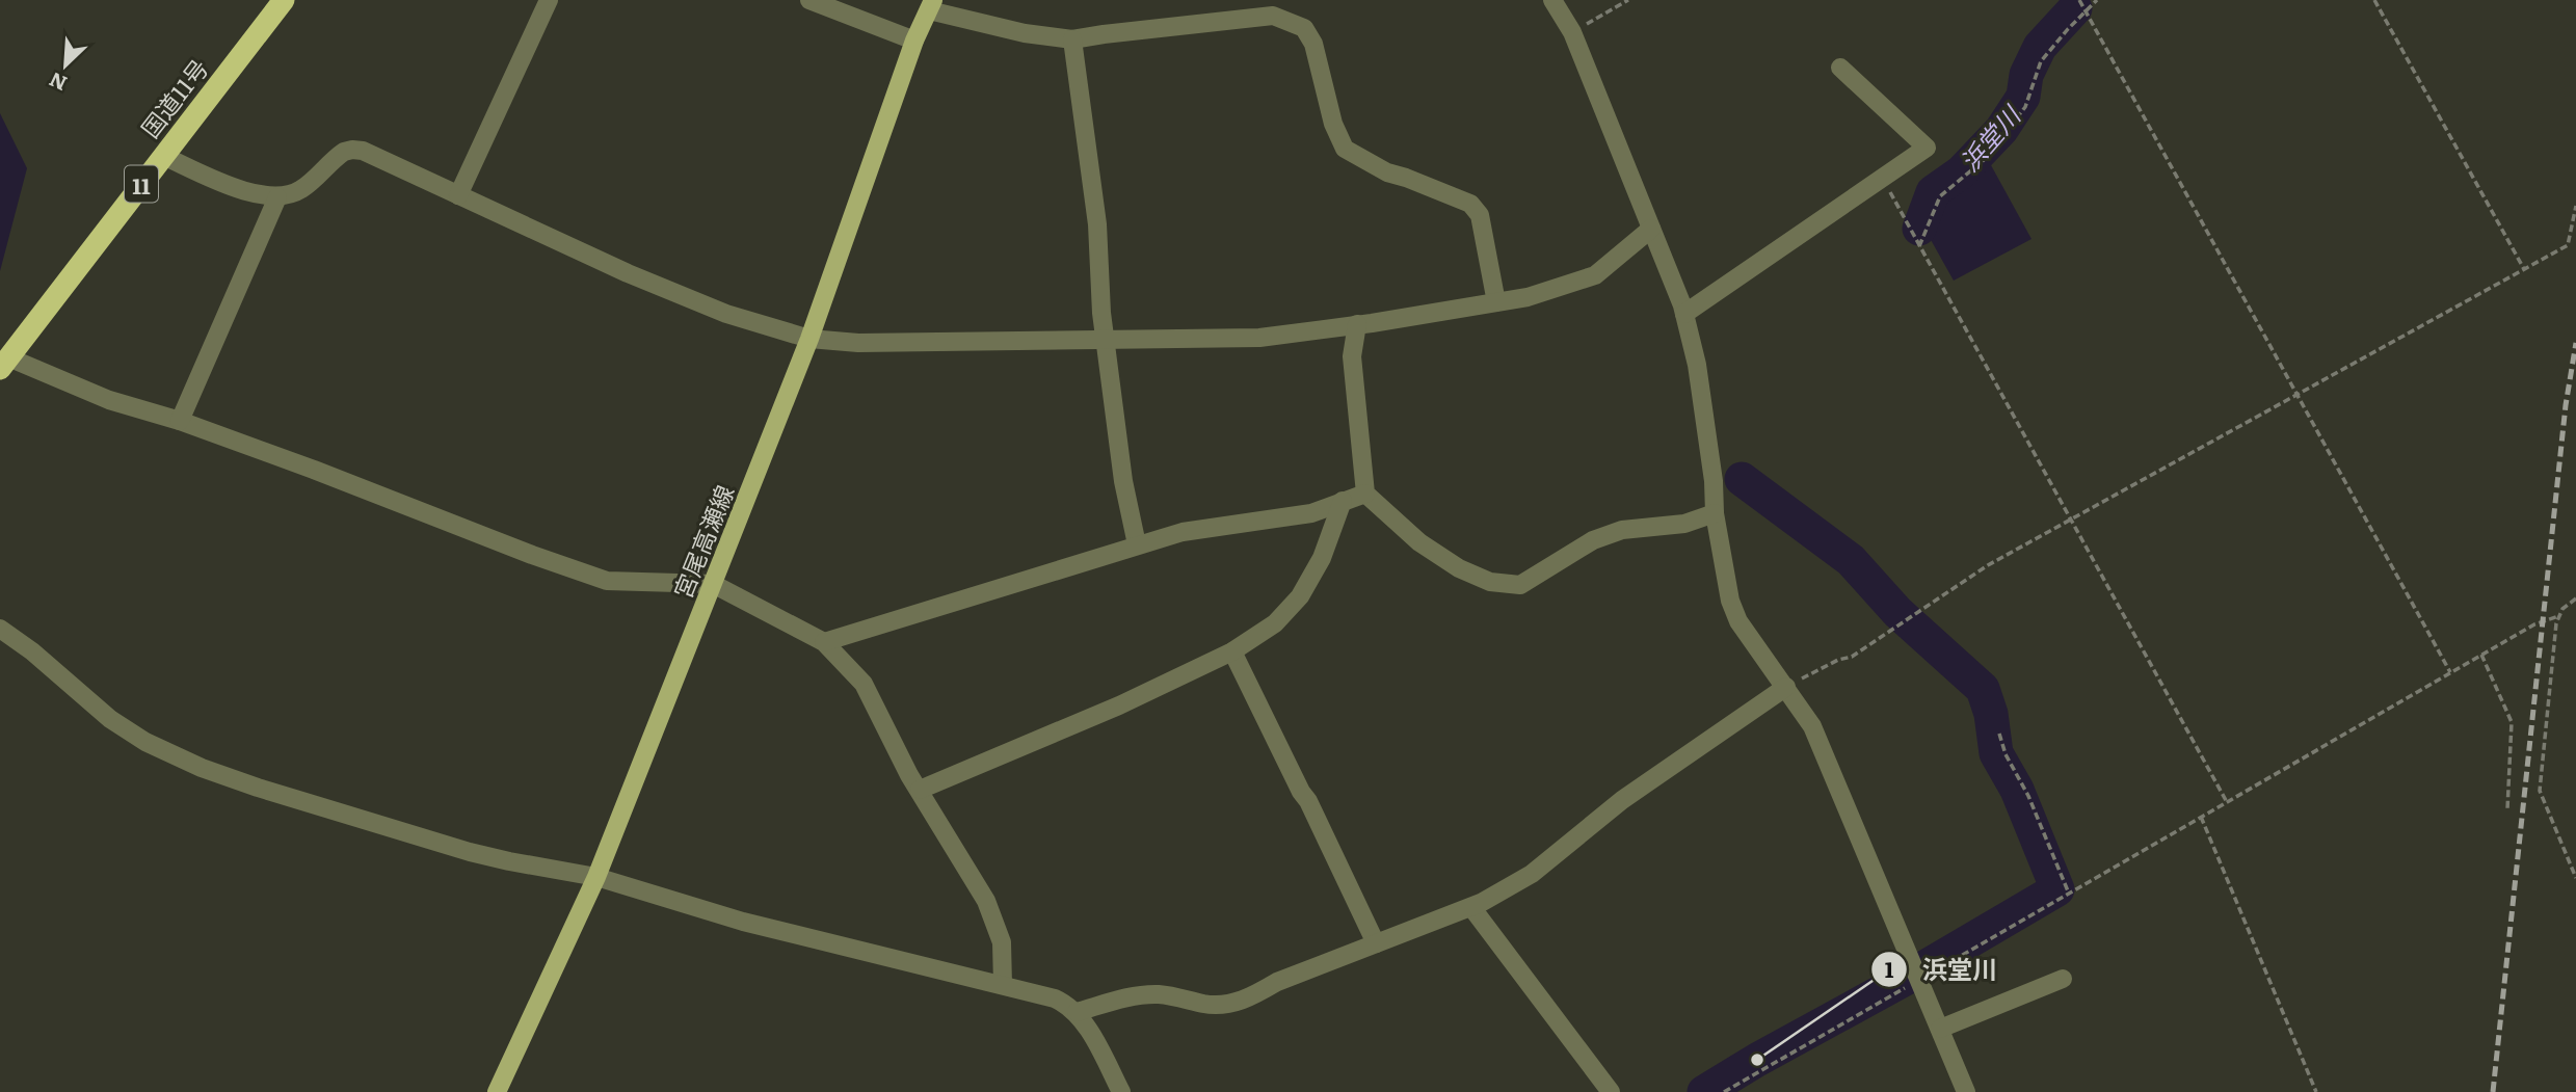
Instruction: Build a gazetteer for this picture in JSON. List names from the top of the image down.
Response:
{
  "streets": {
    "highway": ["国道11号", "11"],
    "main road": ["宮尾高瀬線"]
  },
  "water": ["浜堂川"],
  "places": ["浜堂川"],
  "north": "bottom left"
}
